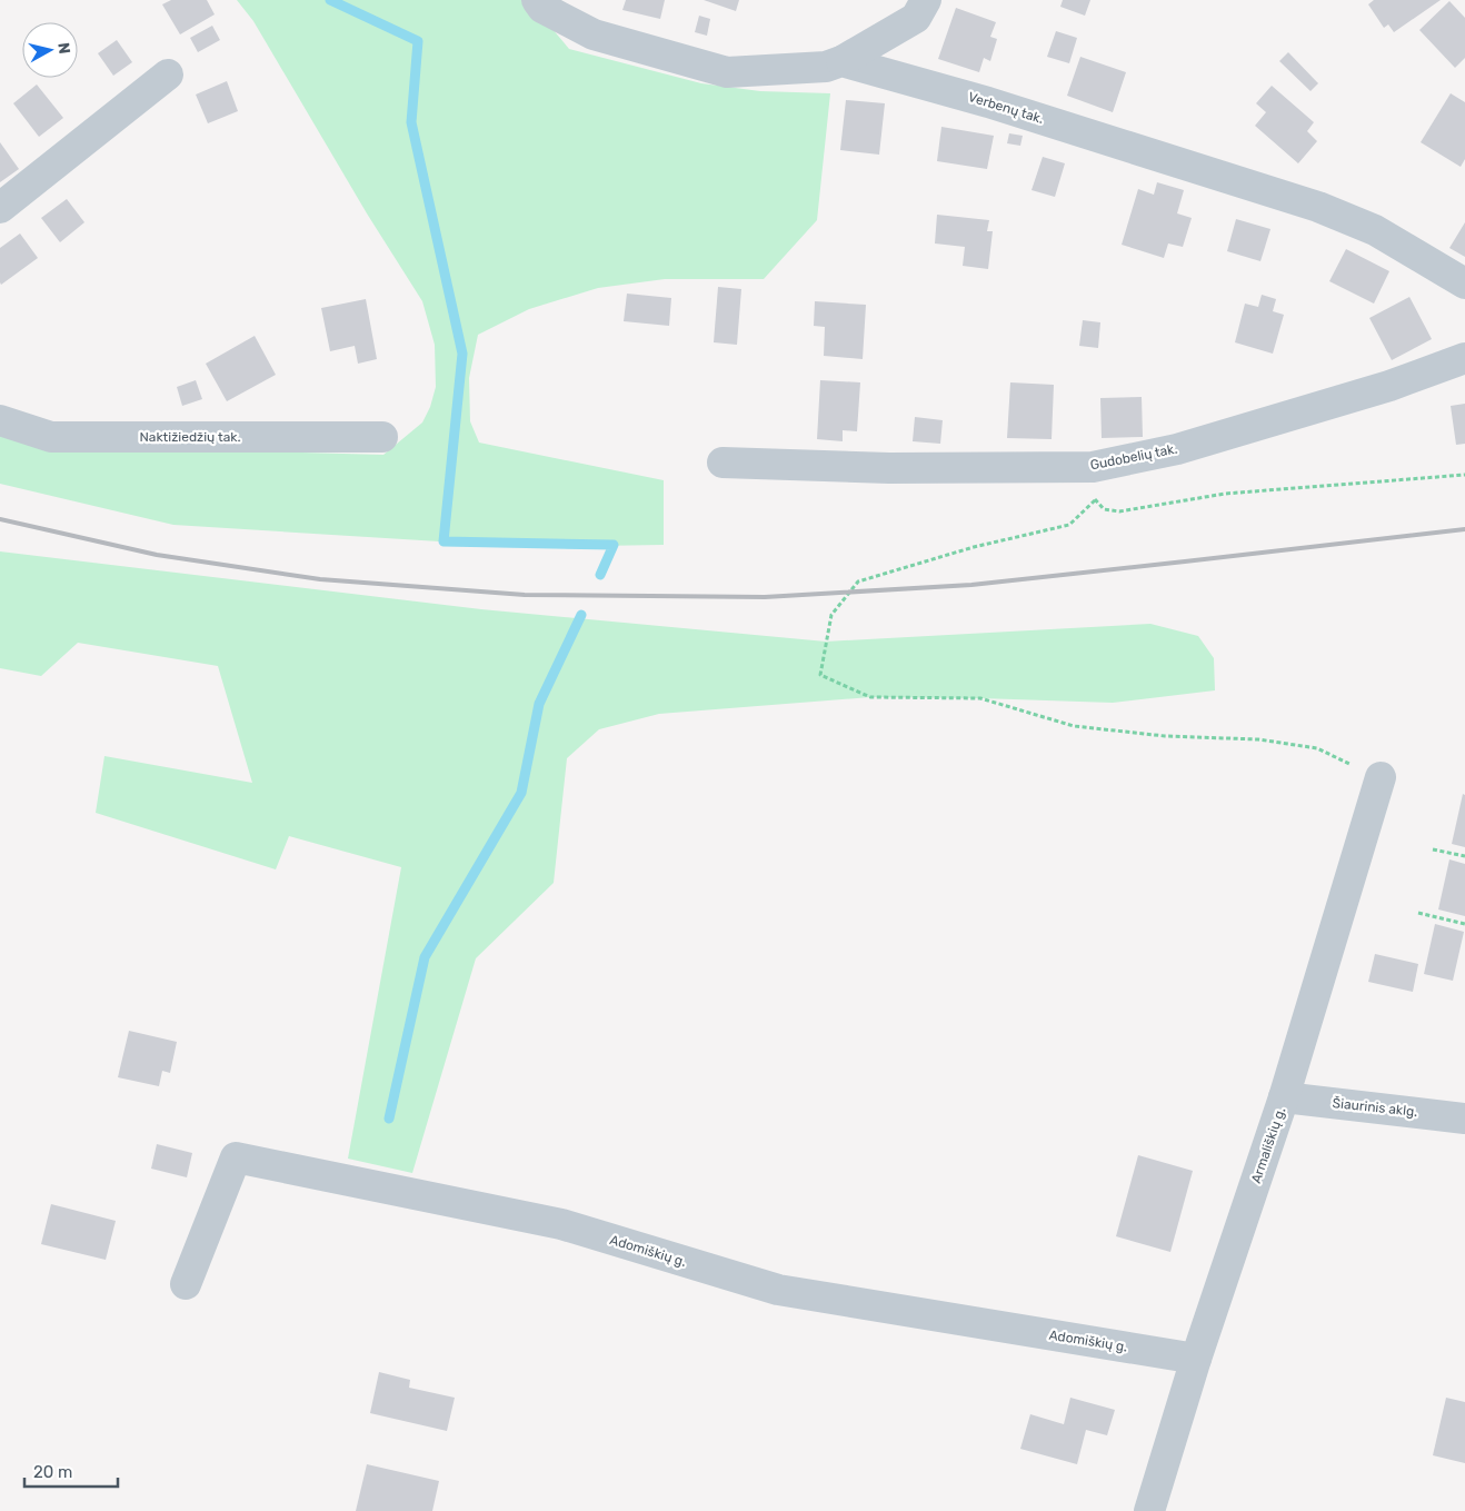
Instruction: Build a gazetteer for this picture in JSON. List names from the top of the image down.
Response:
{
  "streets": {
    "street": [
      "Verbenų tak.",
      "Naktižiedžių tak.",
      "Gudobelių tak.",
      "Šiaurinis aklg.",
      "Armališkių g.",
      "Adomiškių g."
    ]
  },
  "crossings": [
    ["Šiaurinis aklg.", "Armališkių g."],
    ["Armališkių g.", "Adomiškių g."]
  ],
  "scale_bar": "20 m",
  "north": "right"
}
